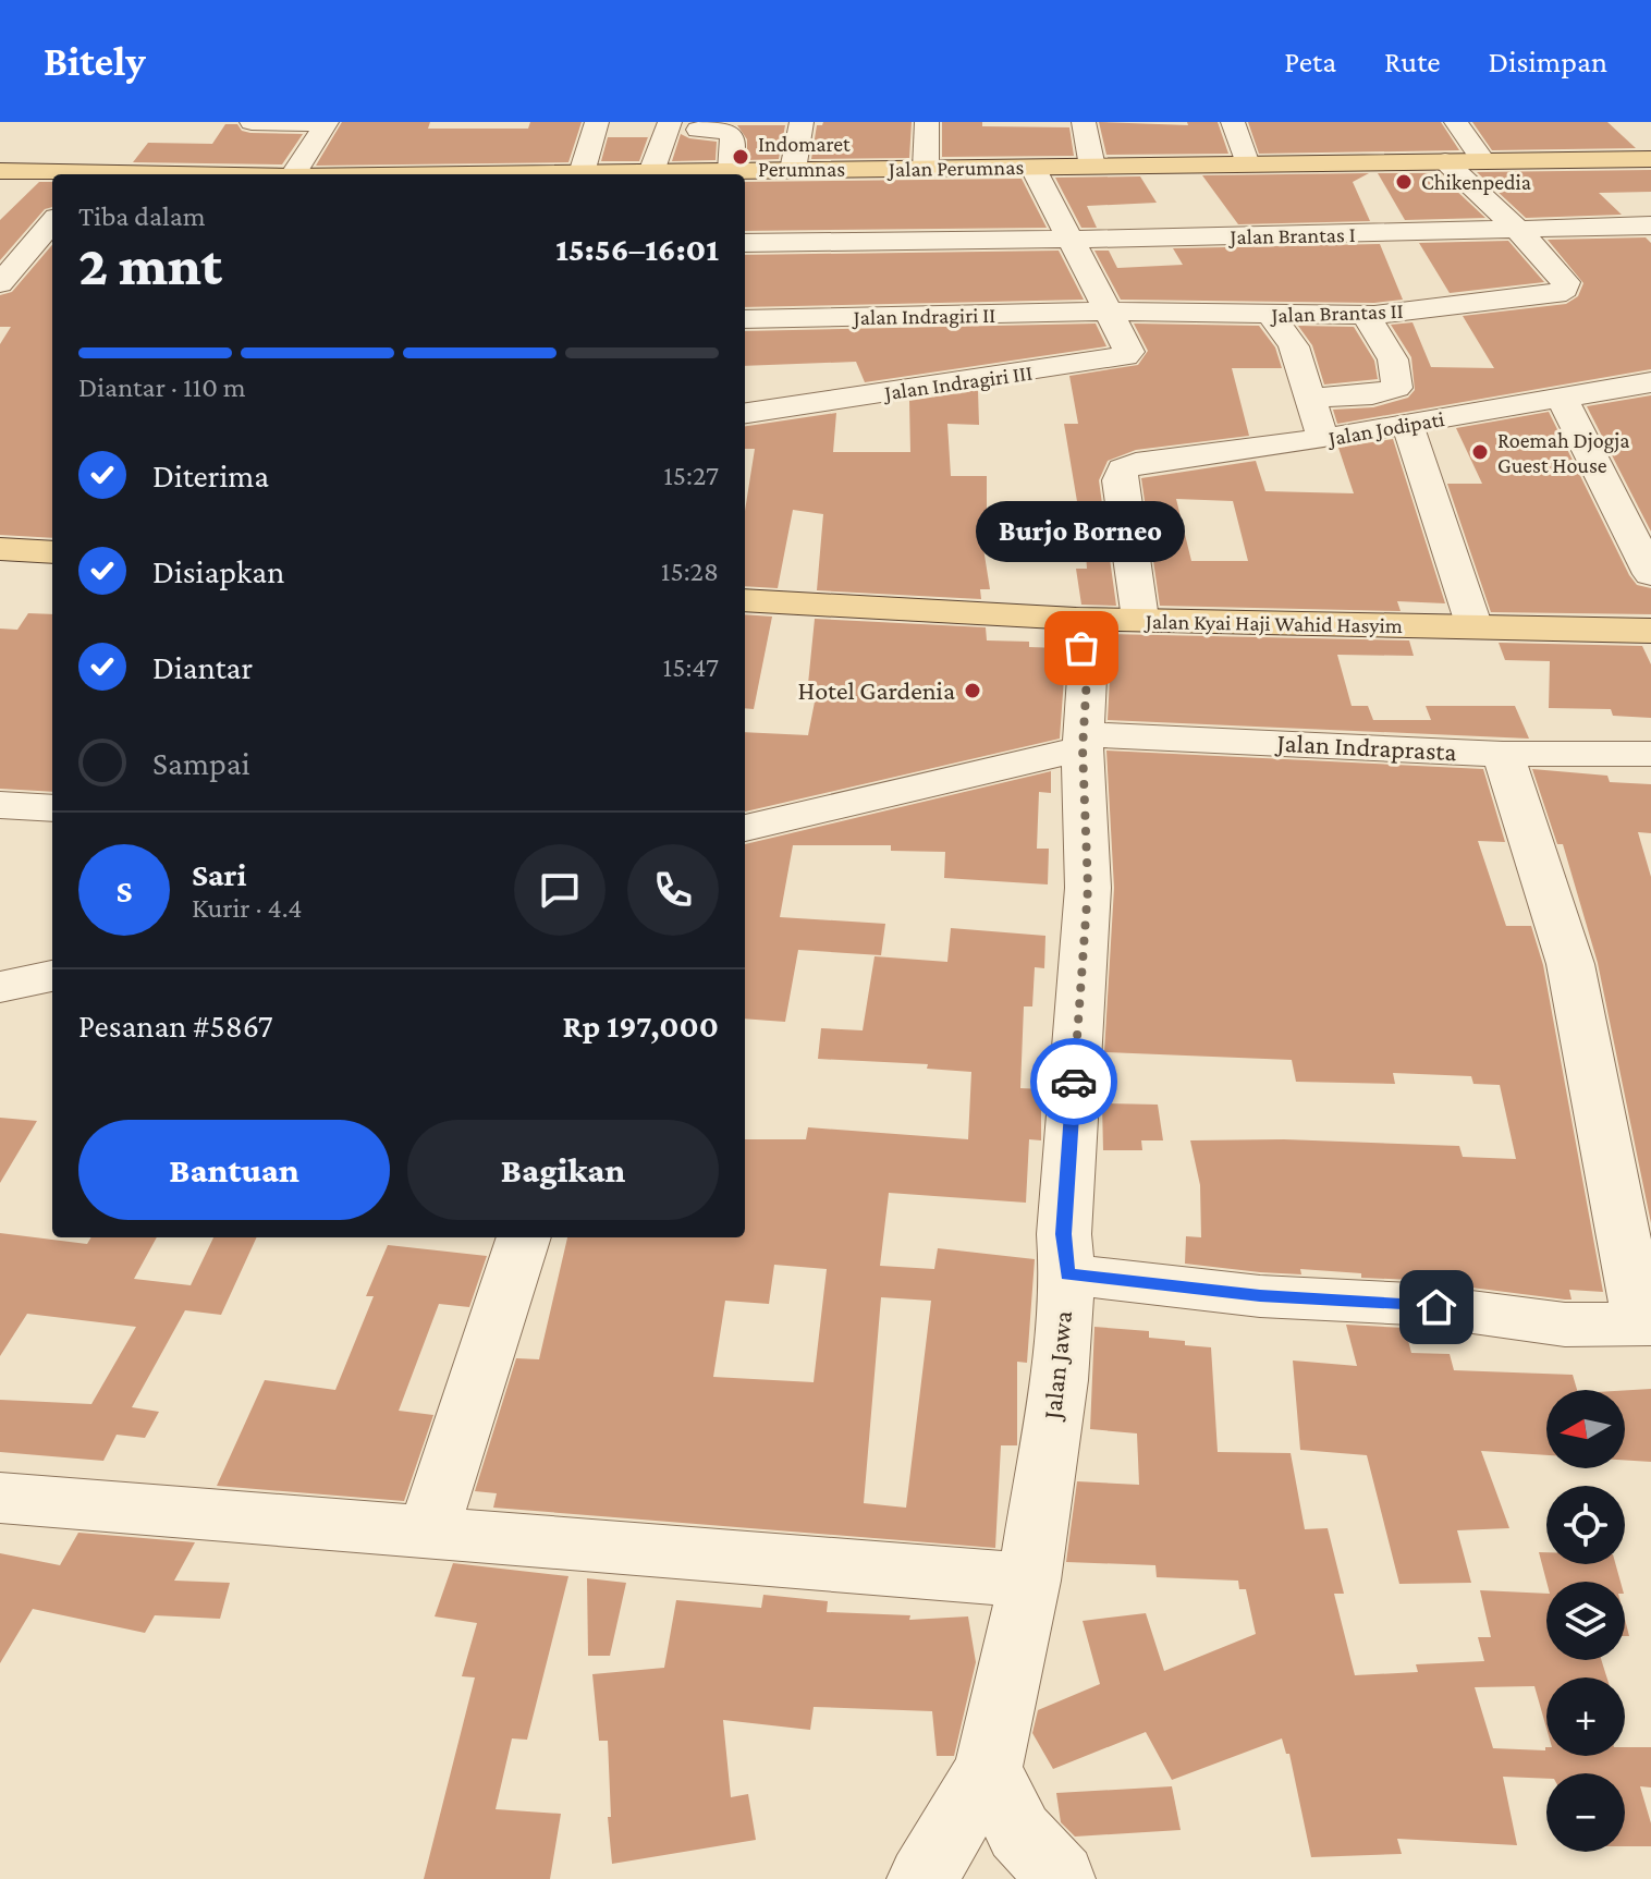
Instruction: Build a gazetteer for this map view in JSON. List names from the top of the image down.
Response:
{
  "streets": {
    "main road": ["Jalan Perumnas", "Jalan Kyai Haji Wahid Hasyim"],
    "street": [
      "Jalan Brantas I",
      "Jalan Brantas II",
      "Jalan Indragiri II",
      "Jalan Indragiri III",
      "Jalan Jodipati",
      "Jalan Indraprasta",
      "Jalan Jawa"
    ]
  },
  "crossings": [
    ["Jalan Brantas I", "Jalan Brantas II"],
    ["Jalan Brantas II", "Jalan Indragiri II"],
    ["Jalan Brantas II", "Jalan Indragiri III"],
    ["Jalan Indragiri II", "Jalan Indragiri III"],
    ["Jalan Jodipati", "Jalan Kyai Haji Wahid Hasyim"],
    ["Jalan Kyai Haji Wahid Hasyim", "Jalan Jawa"],
    ["Jalan Indraprasta", "Jalan Jawa"]
  ],
  "places": [
    "Indomaret Perumnas",
    "Chikenpedia",
    "Roemah Djogja Guest House",
    "Burjo Borneo",
    "Hotel Gardenia"
  ],
  "north": "left",
  "page": {
    "header": "Bitely",
    "nav": ["Peta", "Rute", "Disimpan"],
    "heading": ["2 mnt", "Tiba dalam", "15:56–16:01"],
    "panel": [
      "Sari",
      "Kurir · 4.4",
      "Pesanan #5867",
      "Rp 197,000"
    ],
    "bar": "Diantar · 110 m",
    "list": [
      ["Diterima", "15:27"],
      ["Disiapkan", "15:28"],
      ["Diantar", "15:47"],
      "Sampai"
    ],
    "bubble": "Burjo Borneo",
    "round": "S",
    "buttons": ["Bantuan", "Bagikan"],
    "map_buttons": ["+", "−"]
  }
}
